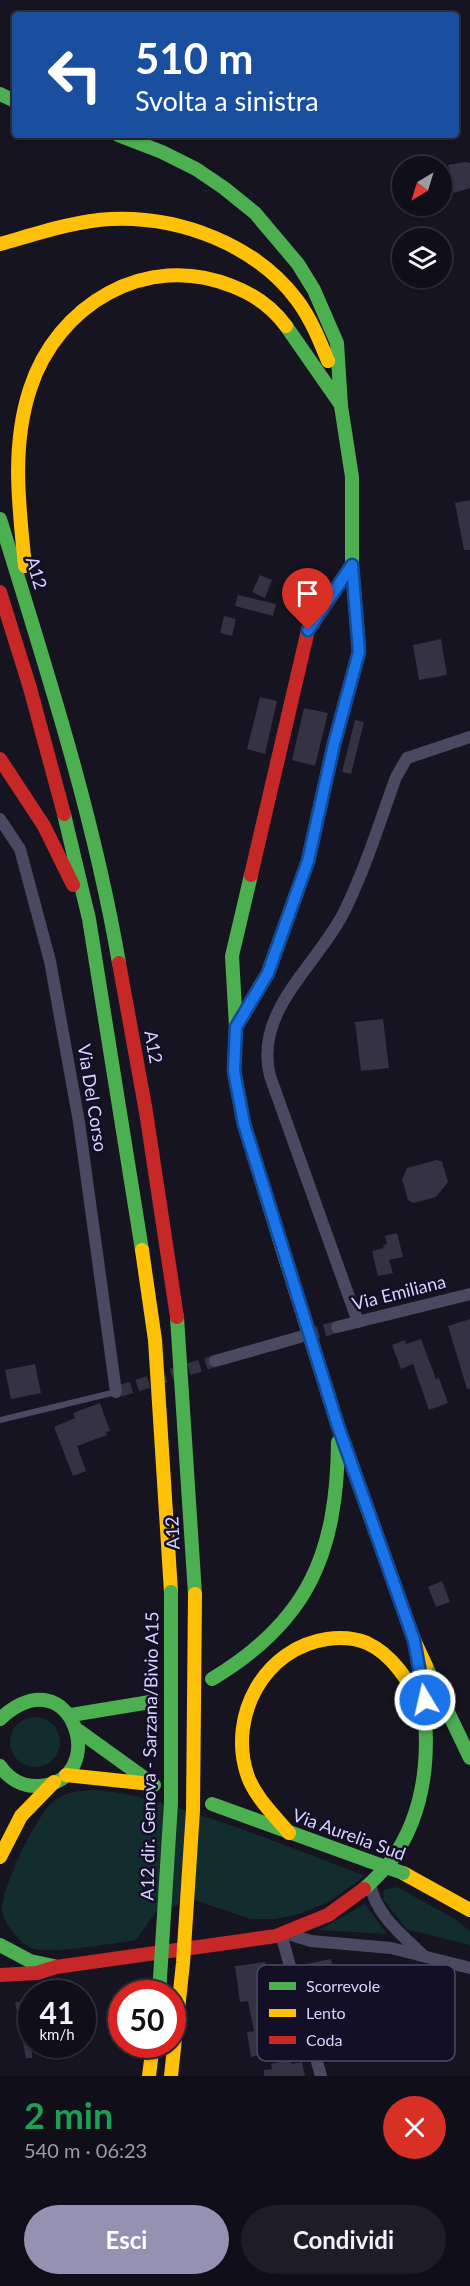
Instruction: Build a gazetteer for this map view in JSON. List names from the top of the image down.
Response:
{
  "streets": {
    "main road": ["A12", "A12 dir. Genova - Sarzana/Bivio A15", "Via Aurelia Sud"],
    "street": ["Via Del Corso", "Via Emiliana"]
  },
  "crossings": [
    ["A12", "A12 dir. Genova - Sarzana/Bivio A15"]
  ],
  "legend": ["Scorrevole", "Lento", "Coda"],
  "north": "bottom left",
  "page": {
    "turn": ["510 m", "Svolta a sinistra"],
    "speed": "41 km/h",
    "limit": "50",
    "heading": ["2 min", "540 m · 06:23"],
    "buttons": ["Esci", "Condividi"]
  }
}
